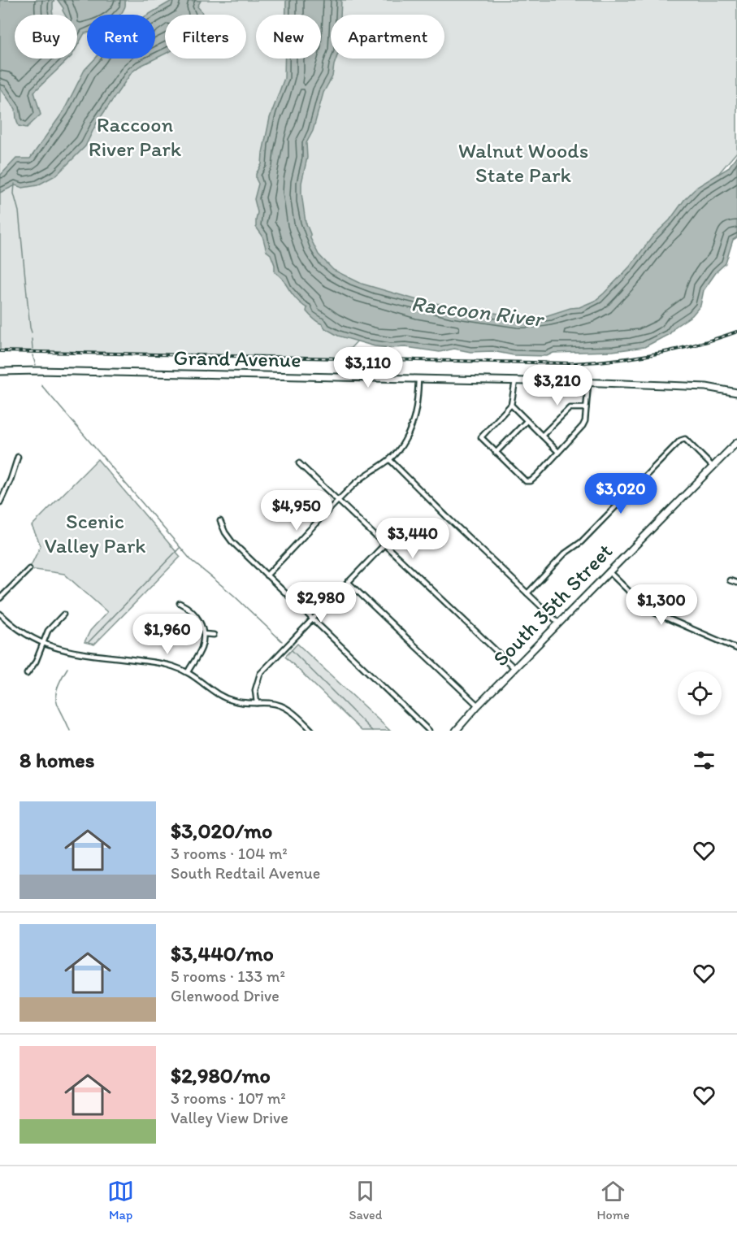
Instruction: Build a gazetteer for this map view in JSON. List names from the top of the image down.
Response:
{
  "streets": {
    "main road": ["Grand Avenue", "South 35th Street"]
  },
  "water": ["Raccoon River"],
  "parks": ["Raccoon River Park", "Walnut Woods State Park", "Scenic Valley Park"],
  "page": {
    "chip": [
      "Buy",
      "Rent",
      "Filters",
      "New",
      "Apartment"
    ],
    "price": [
      "$3,110",
      "$3,210",
      "$3,020",
      "$4,950",
      "$3,440",
      "$2,980",
      "$1,300",
      "$1,960"
    ],
    "heading": "8 homes",
    "list": [
      {
        "name": "$3,020/mo",
        "note": "3 rooms · 104 m² · South Redtail Avenue"
      },
      {
        "name": "$3,440/mo",
        "note": "5 rooms · 133 m² · Glenwood Drive"
      },
      {
        "name": "$2,980/mo",
        "note": "3 rooms · 107 m² · Valley View Drive"
      }
    ],
    "tabs": ["Map", "Saved", "Home"]
  }
}
